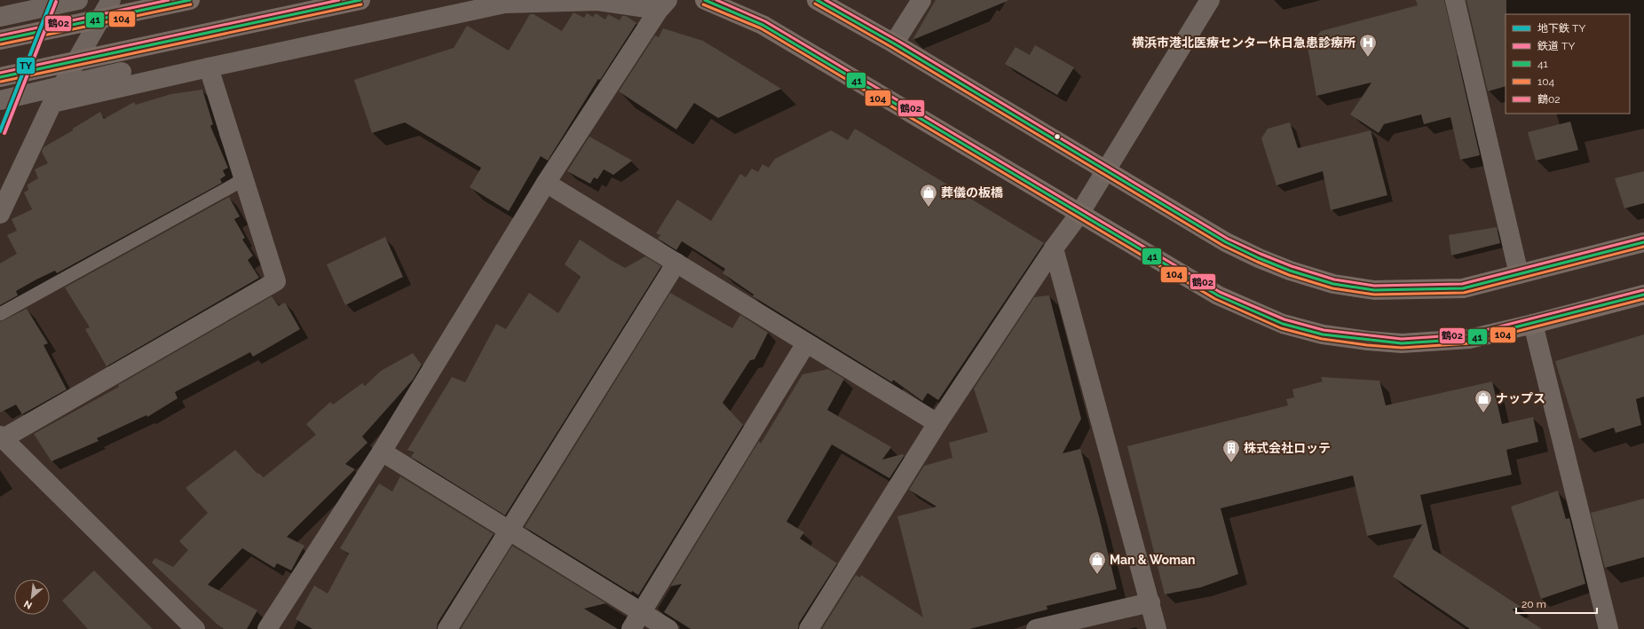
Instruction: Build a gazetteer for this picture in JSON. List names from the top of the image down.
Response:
{
  "places": {
    "hospital": ["横浜市港北医療センター休日急患診療所"],
    "shop": ["葬儀の板橋", "ナップス", "Man & Woman"],
    "building": ["株式会社ロッテ"]
  },
  "lines": [
    "metro line TY",
    "transit line 41",
    "transit line 鶴02",
    "rail line TY",
    "transit line 104"
  ],
  "legend": [
    "地下鉄 TY",
    "鉄道 TY",
    "41",
    "104",
    "鶴02"
  ],
  "scale_bar": "20 m",
  "north": "bottom left"
}
